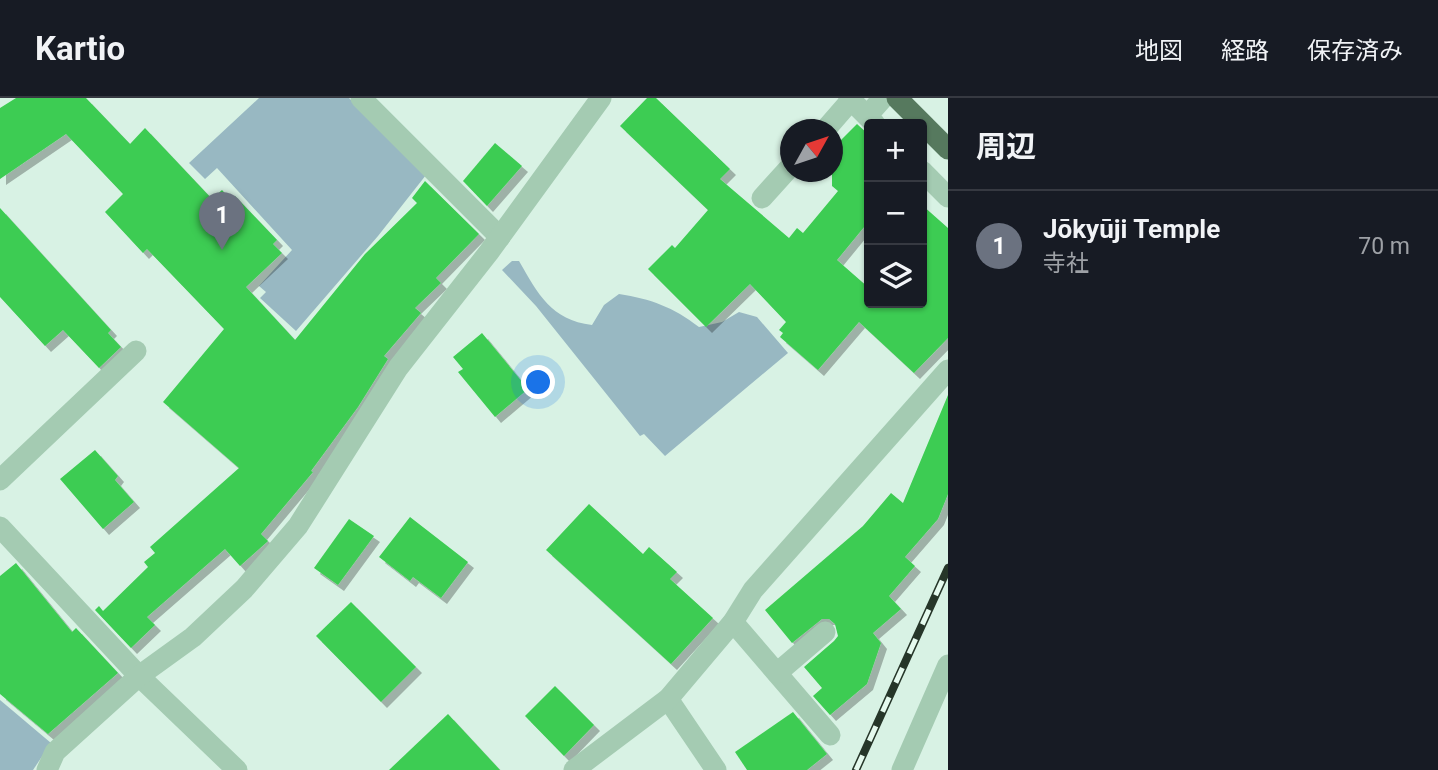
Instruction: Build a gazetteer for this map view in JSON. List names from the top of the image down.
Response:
{
  "north": "top right",
  "page": {
    "header": "Kartio",
    "nav": ["地図", "経路", "保存済み"],
    "heading": "周辺",
    "map_buttons": ["+", "−"],
    "list": [
      {
        "mark": "1",
        "name": "Jōkyūji Temple",
        "note": "寺社",
        "value": "70 m"
      }
    ],
    "pins": "1"
  }
}
